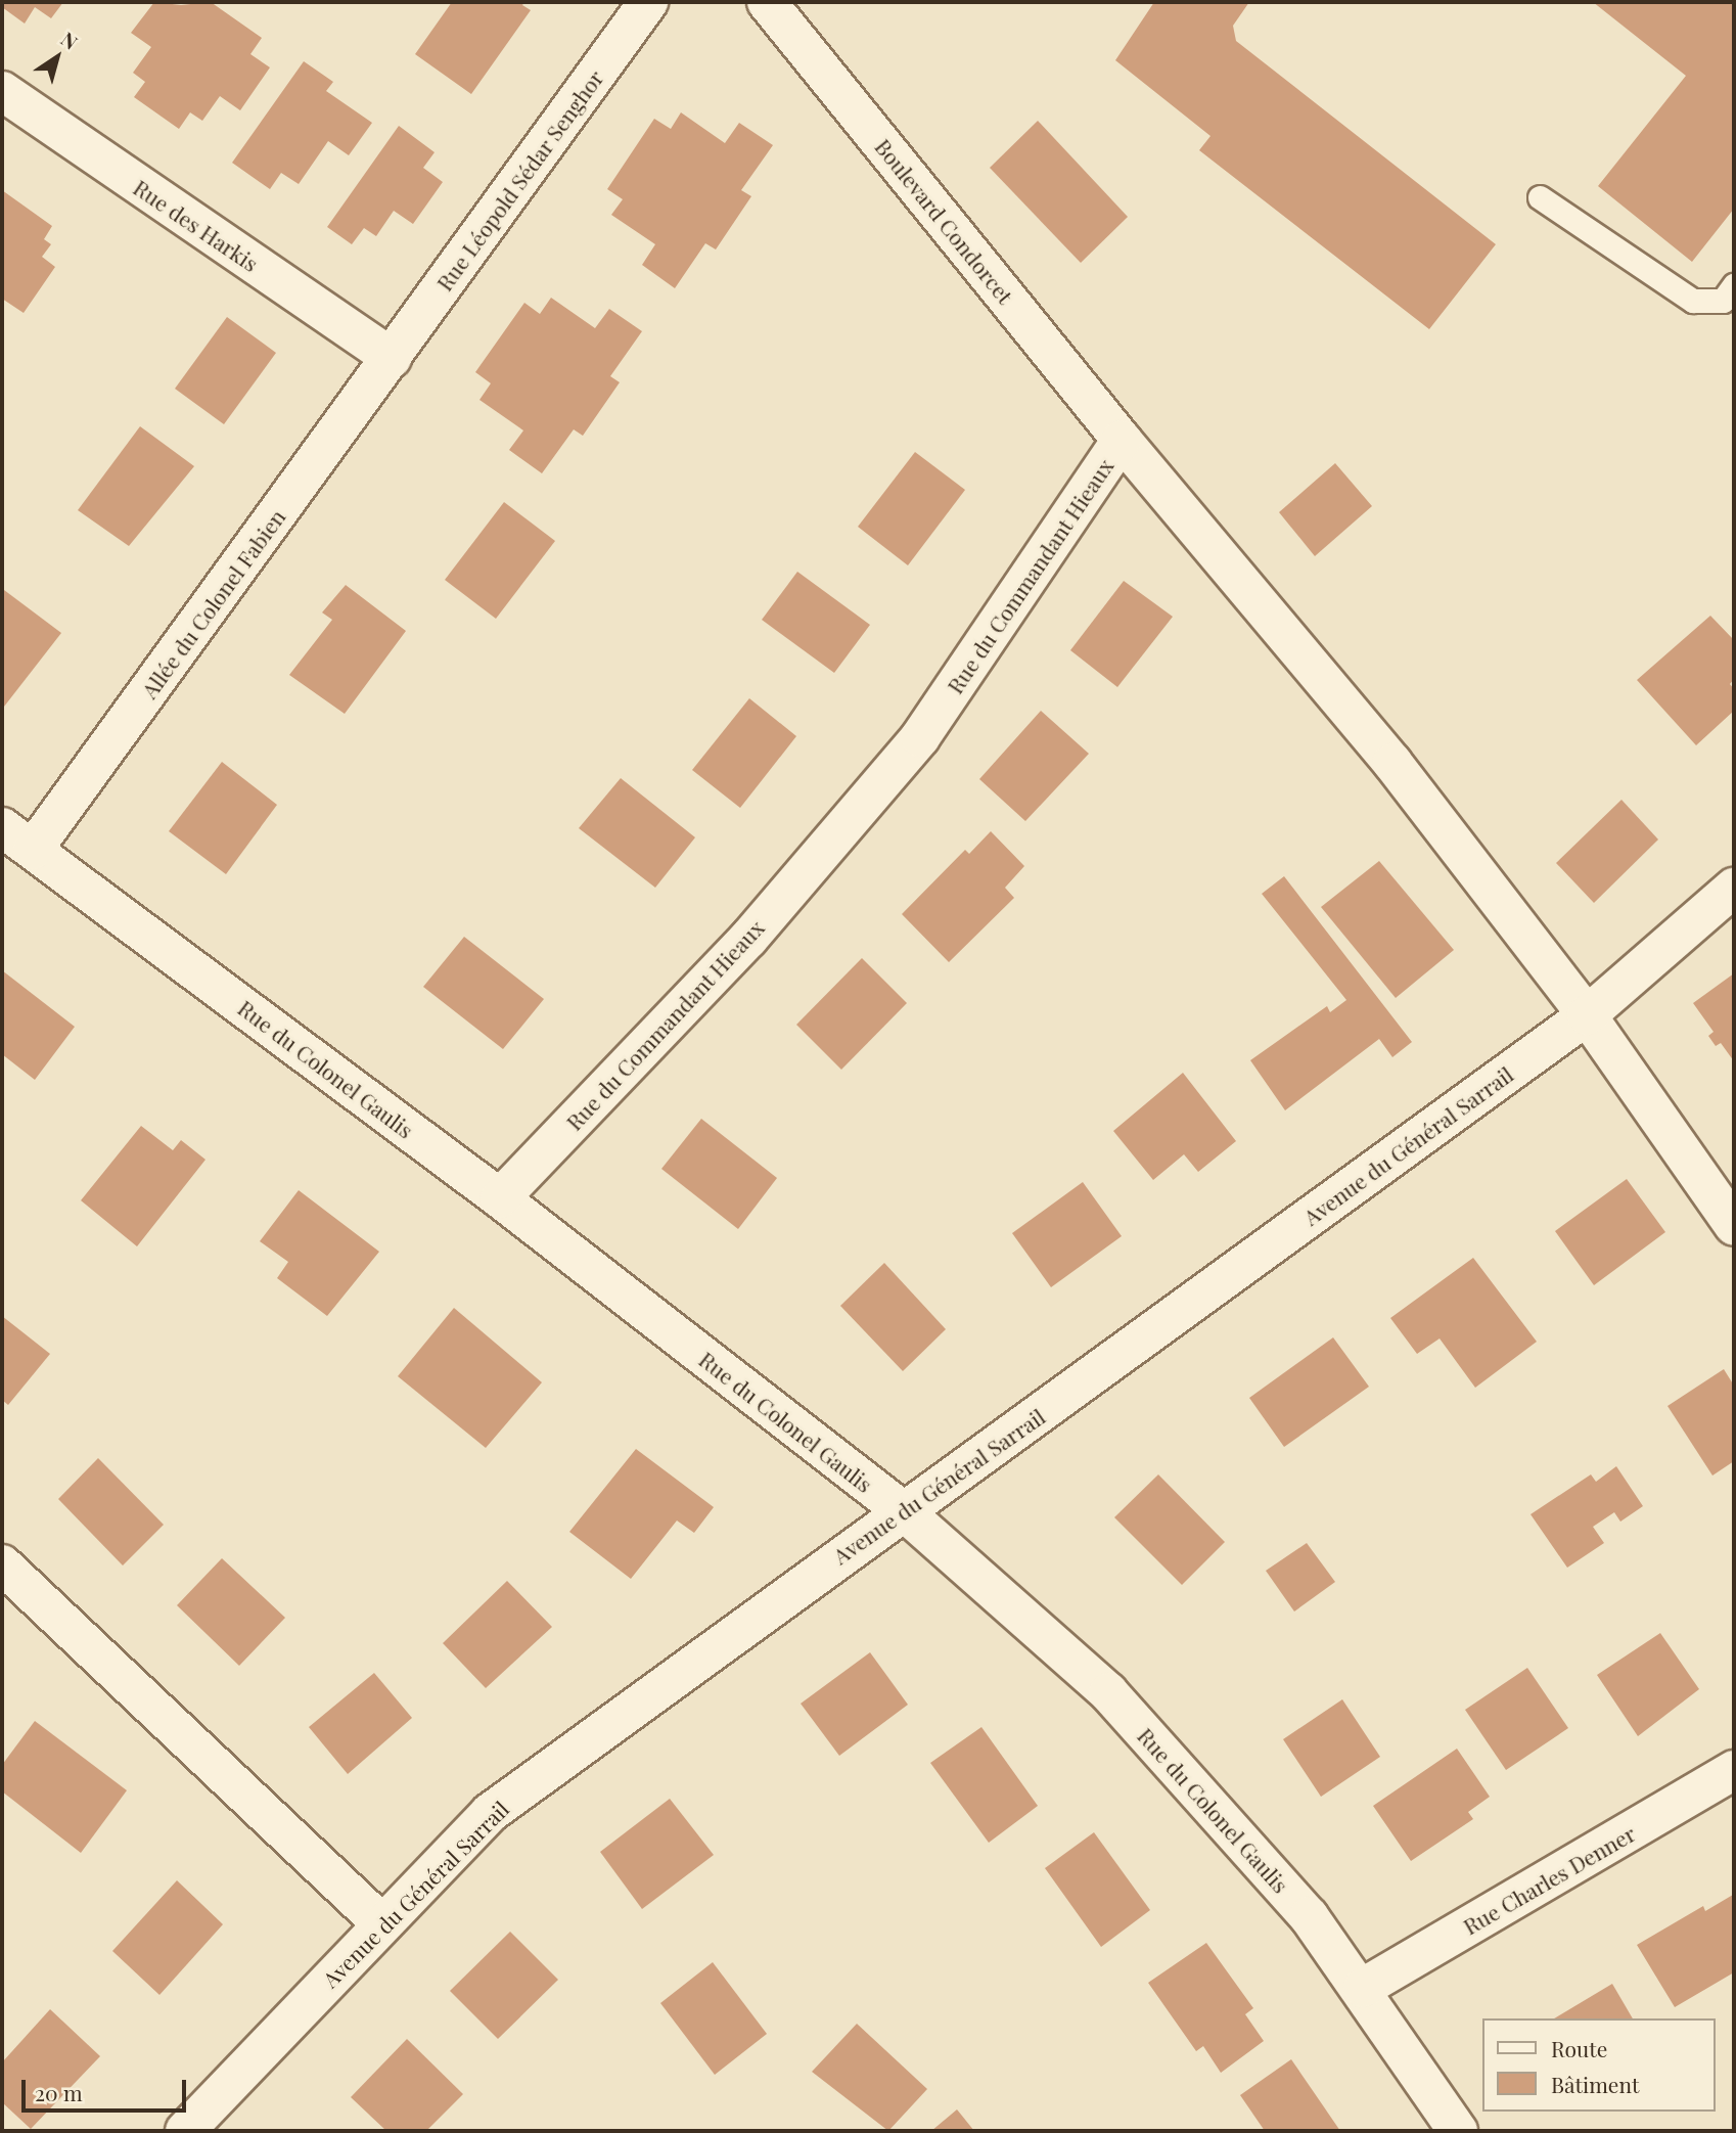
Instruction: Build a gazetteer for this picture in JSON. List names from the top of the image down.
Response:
{
  "streets": {
    "street": [
      "Rue Léopold Sédar Senghor",
      "Boulevard Condorcet",
      "Rue des Harkis",
      "Rue du Commandant Hieaux",
      "Allée du Colonel Fabien",
      "Rue du Colonel Gaulis",
      "Avenue du Général Sarrail",
      "Rue Charles Denner"
    ]
  },
  "crossings": [
    ["Rue Léopold Sédar Senghor", "Rue des Harkis"],
    ["Rue Léopold Sédar Senghor", "Allée du Colonel Fabien"],
    ["Boulevard Condorcet", "Rue du Commandant Hieaux"],
    ["Rue des Harkis", "Allée du Colonel Fabien"],
    ["Rue du Commandant Hieaux", "Rue du Colonel Gaulis"],
    ["Rue du Commandant Hieaux", "Avenue du Général Sarrail"],
    ["Allée du Colonel Fabien", "Rue du Colonel Gaulis"],
    ["Rue du Colonel Gaulis", "Avenue du Général Sarrail"],
    ["Rue du Colonel Gaulis", "Rue Charles Denner"]
  ],
  "legend": ["Route", "Bâtiment"],
  "scale_bar": "20 m",
  "north": "top right"
}
